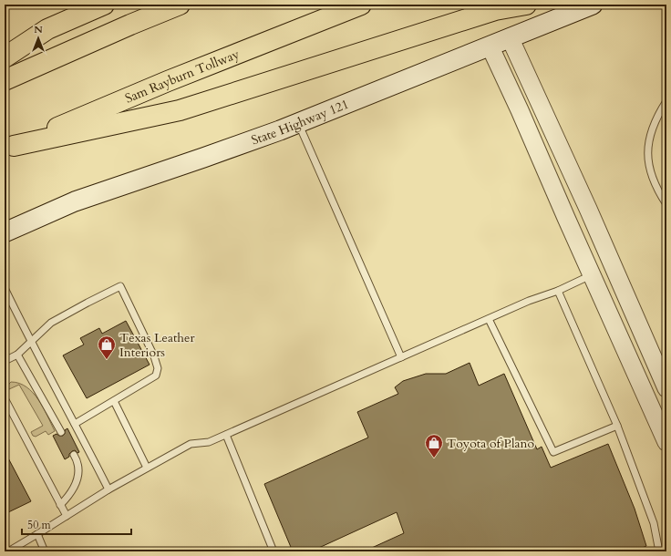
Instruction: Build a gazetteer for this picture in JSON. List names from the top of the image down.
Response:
{
  "streets": {
    "highway": ["Sam Rayburn Tollway"],
    "main road": ["State Highway 121"]
  },
  "places": {
    "shop": ["Texas Leather Interiors", "Toyota of Plano"]
  },
  "scale_bar": "50 m",
  "north": "top"
}
